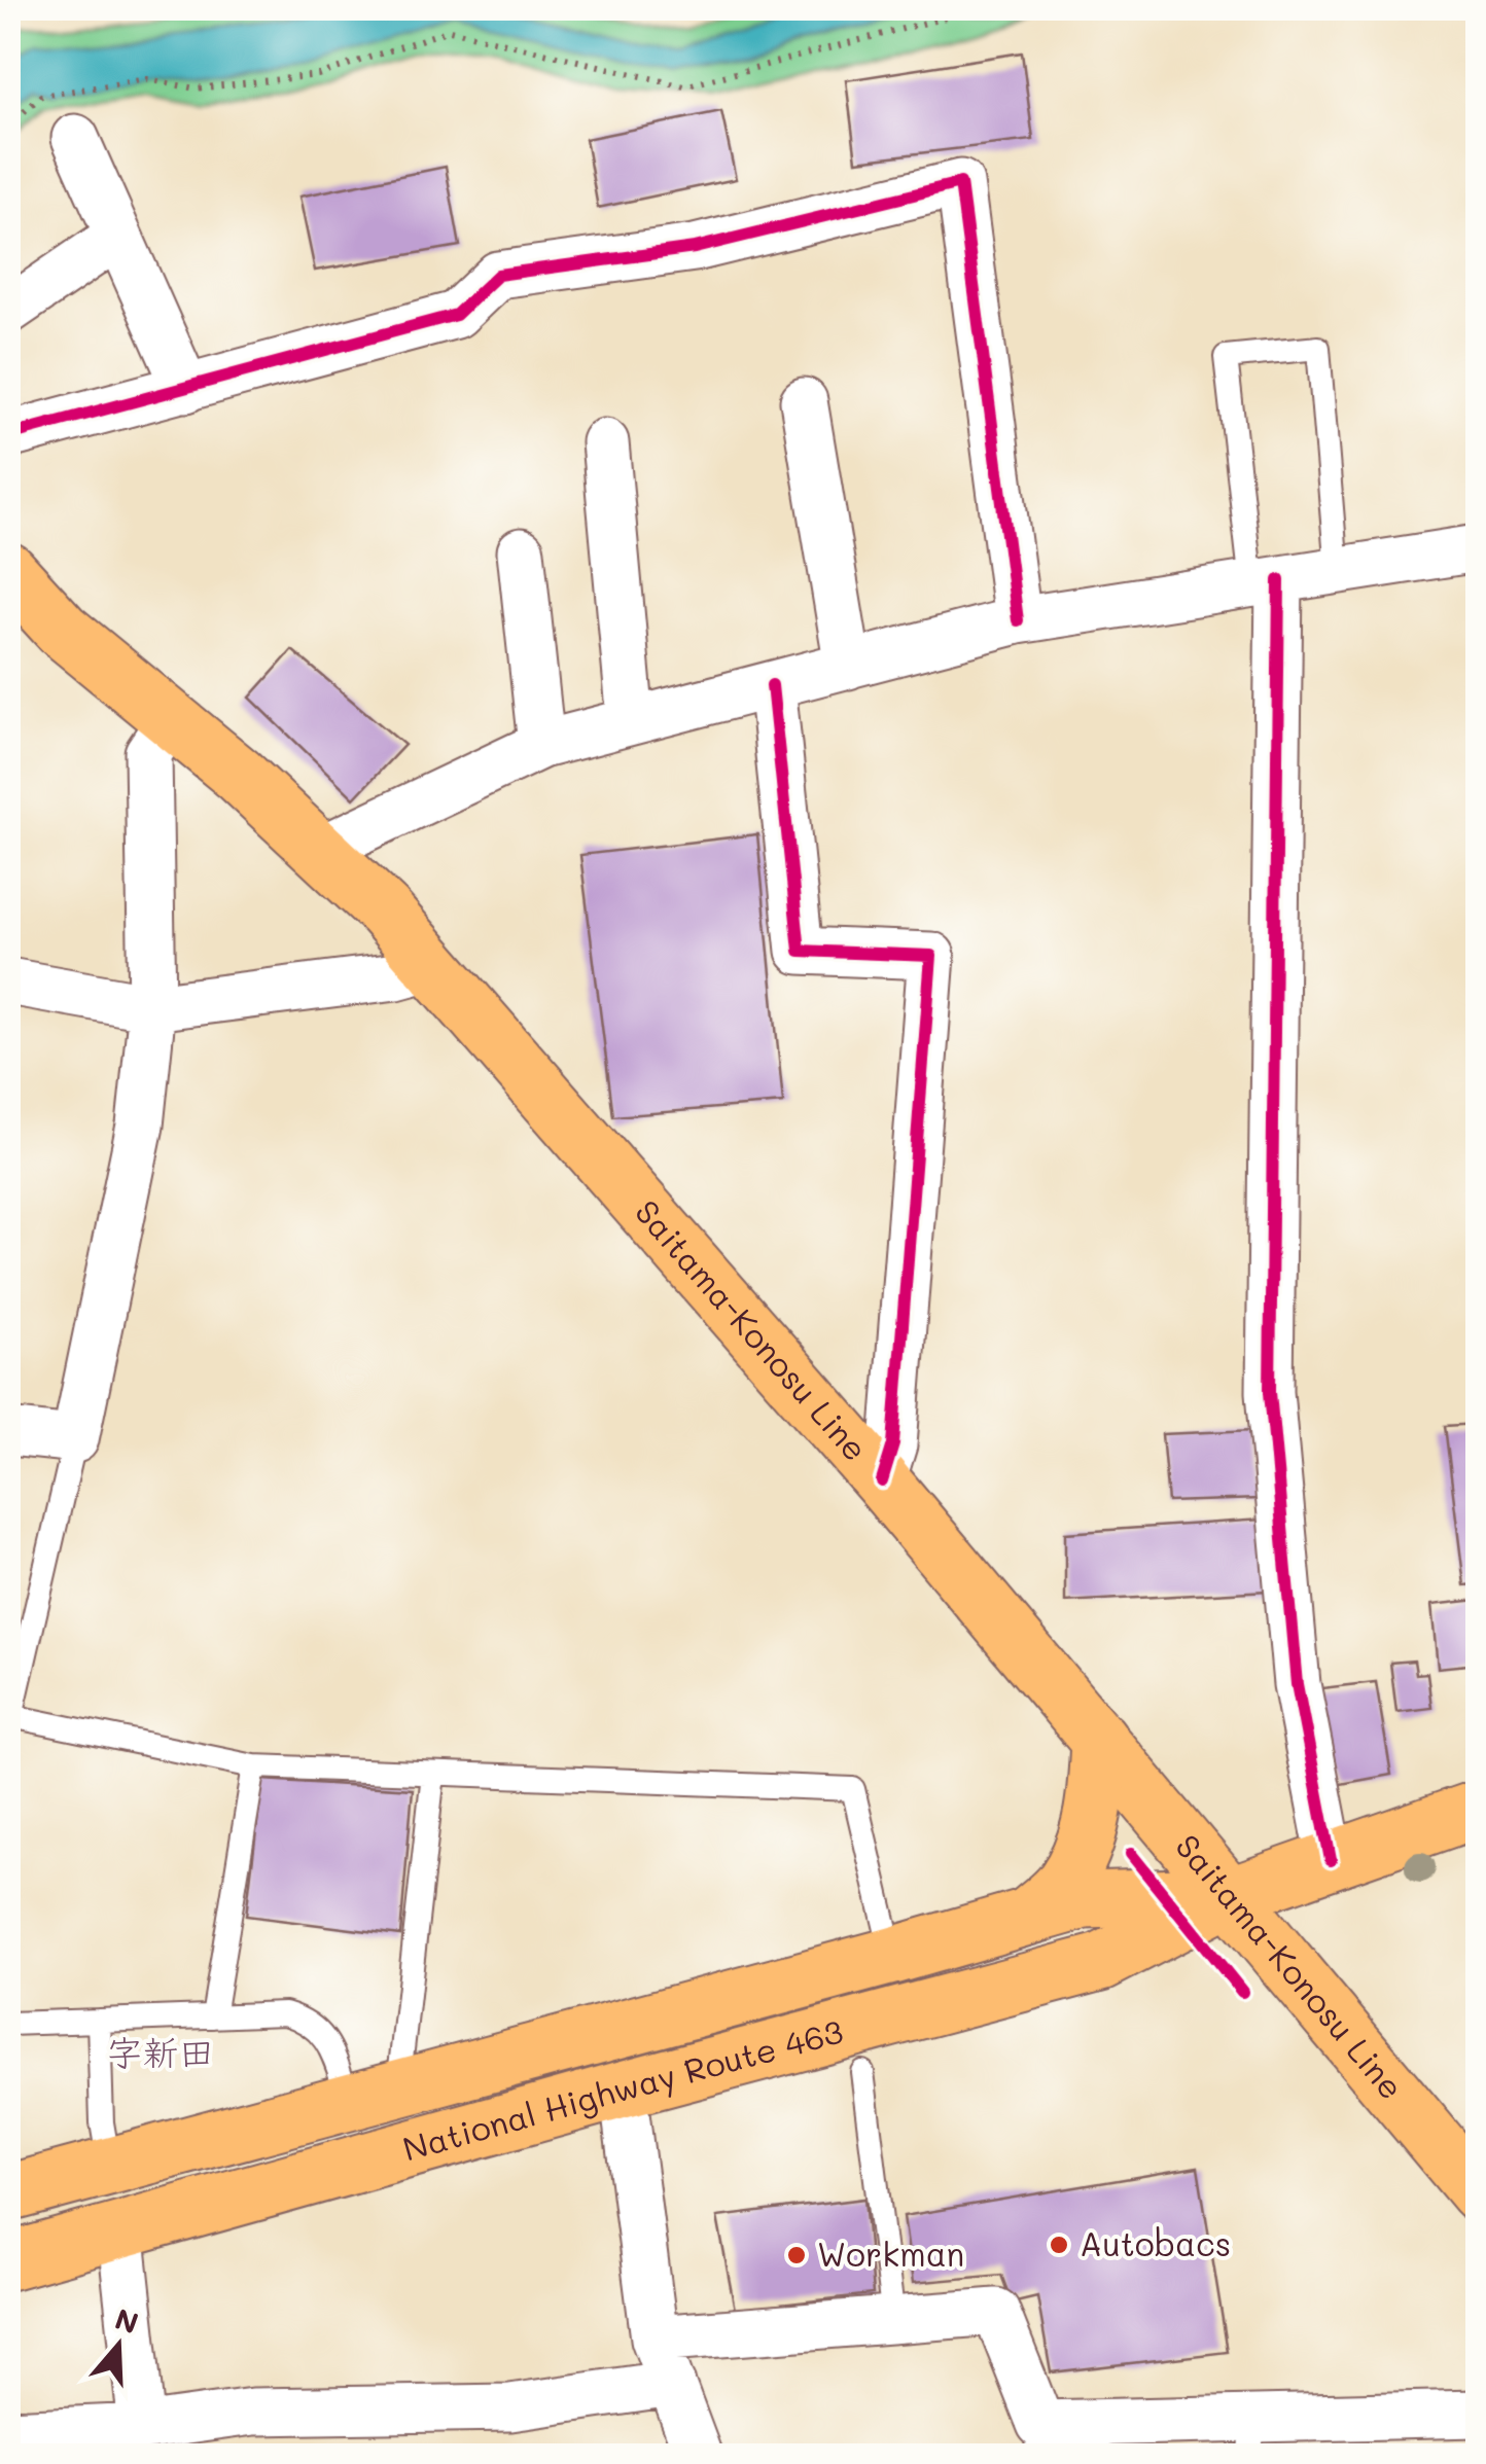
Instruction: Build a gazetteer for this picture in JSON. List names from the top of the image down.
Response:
{
  "streets": {
    "main road": ["Saitama-Konosu Line", "National Highway Route 463"]
  },
  "crossings": [
    ["Saitama-Konosu Line", "National Highway Route 463"]
  ],
  "districts": ["字新田"],
  "places": ["Autobacs", "Workman"],
  "north": "top"
}
